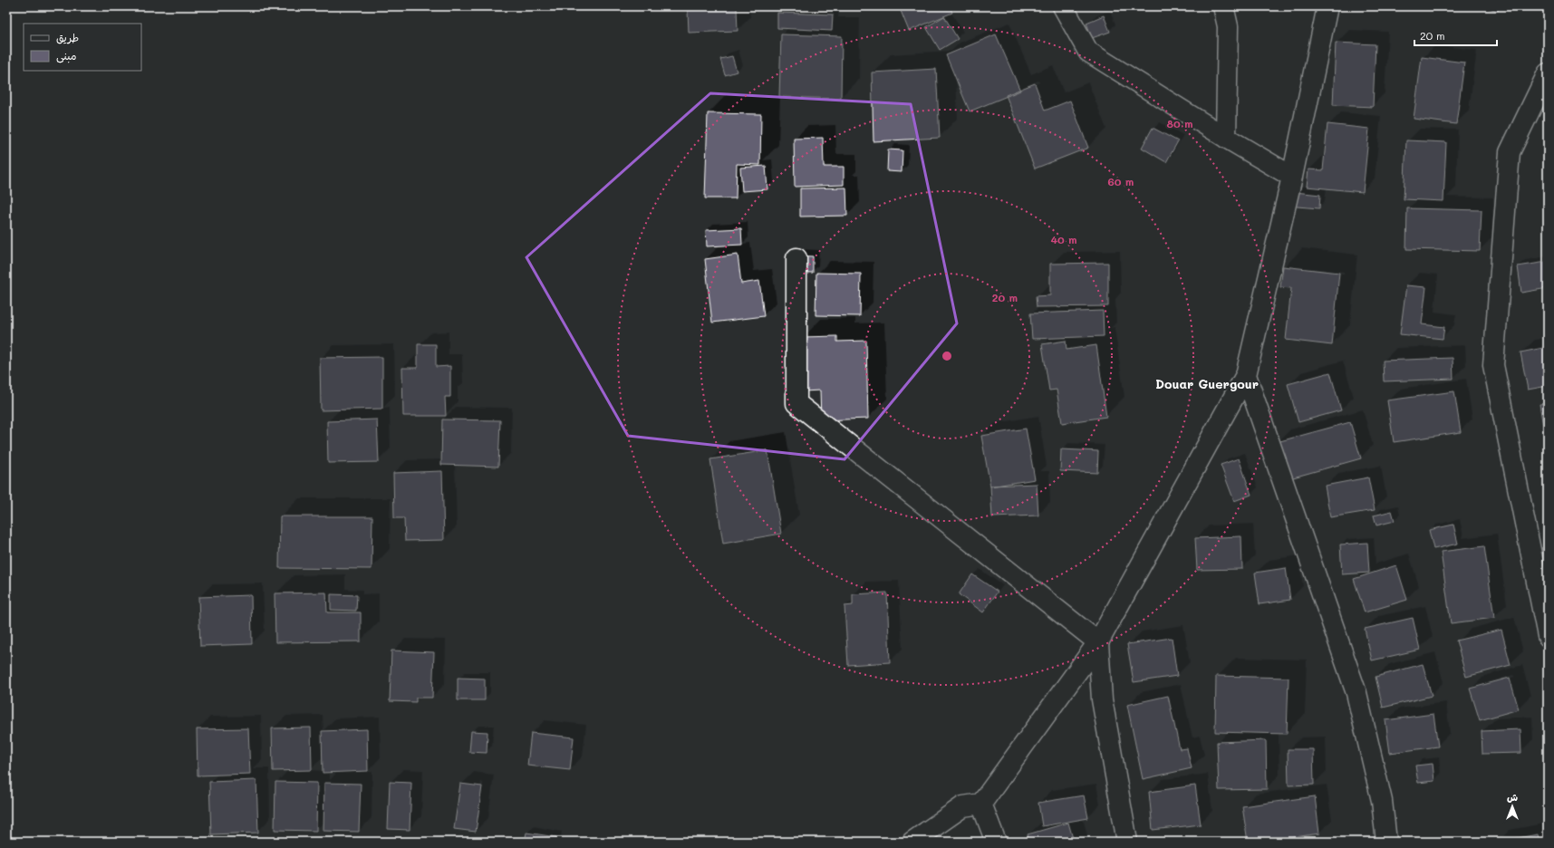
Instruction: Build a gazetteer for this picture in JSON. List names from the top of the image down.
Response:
{
  "districts": ["Douar Guergour"],
  "legend": ["طريق", "مبنى"],
  "scale_bar": "20 m",
  "north": "top",
  "rings": [
    "80 m",
    "60 m",
    "40 m",
    "20 m"
  ]
}
